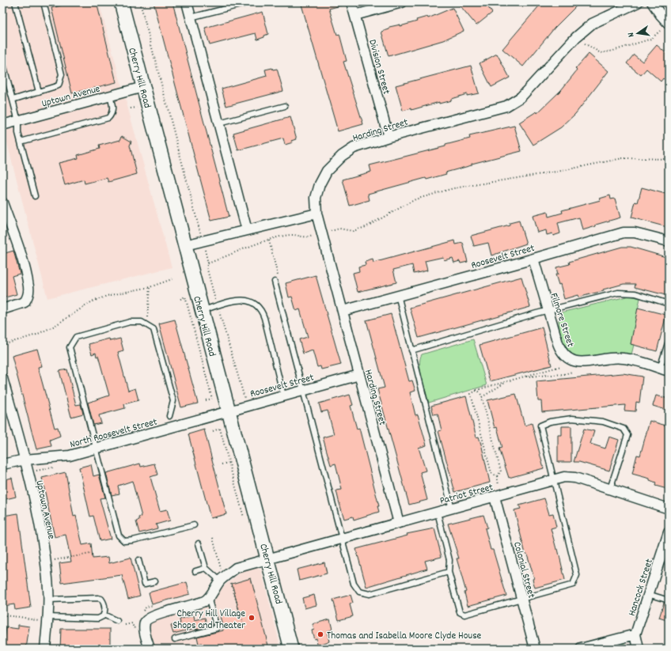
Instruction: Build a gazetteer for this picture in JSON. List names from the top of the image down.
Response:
{
  "streets": {
    "main road": ["Cherry Hill Road"],
    "street": [
      "Division Street",
      "Uptown Avenue",
      "Harding Street",
      "Roosevelt Street",
      "Filmore Street",
      "North Roosevelt Street",
      "Patriot Street",
      "Colonial Street",
      "Hancock Street"
    ]
  },
  "crossings": [
    ["Division Street", "Harding Street"],
    ["Cherry Hill Road", "Uptown Avenue"],
    ["Cherry Hill Road", "Roosevelt Street"],
    ["Cherry Hill Road", "North Roosevelt Street"],
    ["Cherry Hill Road", "Patriot Street"],
    ["Uptown Avenue", "North Roosevelt Street"],
    ["Harding Street", "Roosevelt Street"],
    ["Harding Street", "Patriot Street"],
    ["Roosevelt Street", "Filmore Street"],
    ["Roosevelt Street", "North Roosevelt Street"],
    ["Patriot Street", "Colonial Street"]
  ],
  "places": ["Cherry Hill Village Shops and Theater", "Thomas and Isabella Moore Clyde House"],
  "north": "left"
}
